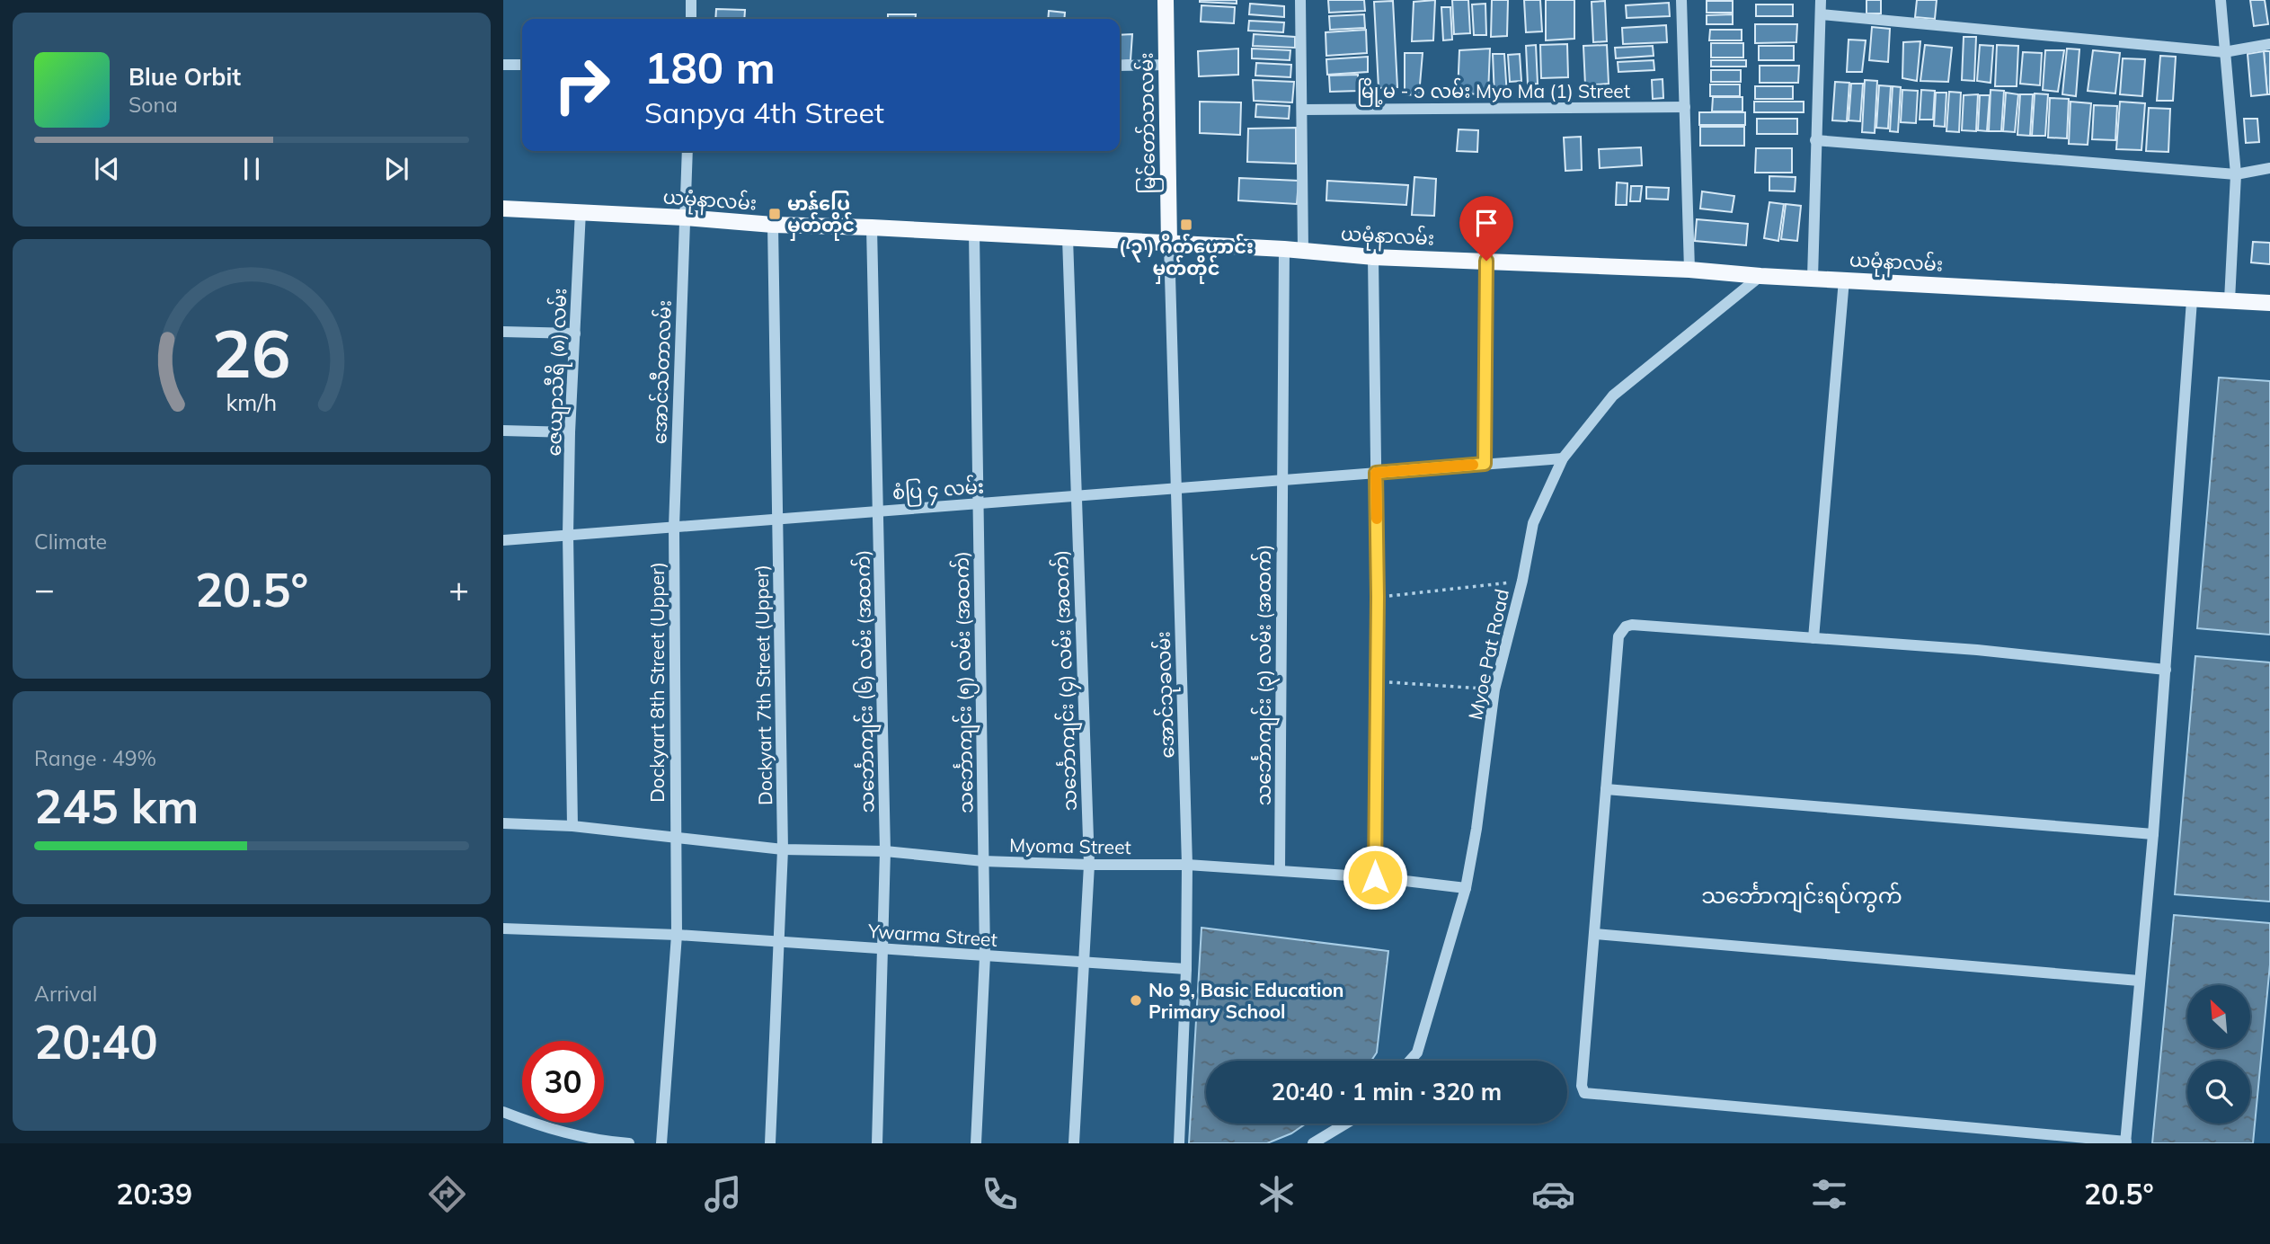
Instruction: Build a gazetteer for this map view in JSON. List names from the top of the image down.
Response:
{
  "streets": {
    "main road": ["မြင်တော်သာလမ်း", "ယမုံနာလမ်း"],
    "street": [
      "မြို့မ - ၁ လမ်း Myo Ma (1) Street",
      "ဇေယျာသီရိ (၈) လမ်း",
      "အောင်သီတာလမ်း",
      "စံပြ ၄ လမ်း",
      "Myoe Pat Road",
      "သင်္ဘောကျင်း (၃) လမ်း (အထက်)",
      "သင်္ဘောကျင်း (၄) လမ်း (အထက်)",
      "သင်္ဘောကျင်း (၆) လမ်း (အထက်)",
      "Dockyart 8th Street (Upper)",
      "သင်္ဘောကျင်း (၅) လမ်း (အထက်)",
      "Dockyart 7th Street (Upper)",
      "အောင်သုခလမ်း",
      "Myoma Street",
      "Ywarma Street"
    ]
  },
  "crossings": [
    ["မြင်တော်သာလမ်း", "ယမုံနာလမ်း"],
    ["မြင်တော်သာလမ်း", "အောင်သုခလမ်း"],
    ["ယမုံနာလမ်း", "ဇေယျာသီရိ (၈) လမ်း"],
    ["ယမုံနာလမ်း", "အောင်သီတာလမ်း"],
    ["ယမုံနာလမ်း", "Myoe Pat Road"],
    ["ယမုံနာလမ်း", "သင်္ဘောကျင်း (၃) လမ်း (အထက်)"],
    ["ယမုံနာလမ်း", "သင်္ဘောကျင်း (၄) လမ်း (အထက်)"],
    ["ယမုံနာလမ်း", "သင်္ဘောကျင်း (၆) လမ်း (အထက်)"],
    ["ယမုံနာလမ်း", "သင်္ဘောကျင်း (၅) လမ်း (အထက်)"],
    ["ယမုံနာလမ်း", "Dockyart 7th Street (Upper)"],
    ["ယမုံနာလမ်း", "အောင်သုခလမ်း"],
    ["ဇေယျာသီရိ (၈) လမ်း", "စံပြ ၄ လမ်း"],
    ["ဇေယျာသီရိ (၈) လမ်း", "Myoma Street"],
    ["အောင်သီတာလမ်း", "စံပြ ၄ လမ်း"],
    ["အောင်သီတာလမ်း", "Dockyart 8th Street (Upper)"],
    ["စံပြ ၄ လမ်း", "Myoe Pat Road"],
    ["စံပြ ၄ လမ်း", "သင်္ဘောကျင်း (၃) လမ်း (အထက်)"],
    ["စံပြ ၄ လမ်း", "သင်္ဘောကျင်း (၄) လမ်း (အထက်)"],
    ["စံပြ ၄ လမ်း", "သင်္ဘောကျင်း (၆) လမ်း (အထက်)"],
    ["စံပြ ၄ လမ်း", "Dockyart 8th Street (Upper)"],
    ["စံပြ ၄ လမ်း", "သင်္ဘောကျင်း (၅) လမ်း (အထက်)"],
    ["စံပြ ၄ လမ်း", "Dockyart 7th Street (Upper)"],
    ["စံပြ ၄ လမ်း", "အောင်သုခလမ်း"],
    ["Myoe Pat Road", "Myoma Street"],
    ["သင်္ဘောကျင်း (၃) လမ်း (အထက်)", "Myoma Street"],
    ["သင်္ဘောကျင်း (၄) လမ်း (အထက်)", "Myoma Street"],
    ["သင်္ဘောကျင်း (၄) လမ်း (အထက်)", "Ywarma Street"],
    ["သင်္ဘောကျင်း (၆) လမ်း (အထက်)", "Myoma Street"],
    ["သင်္ဘောကျင်း (၆) လမ်း (အထက်)", "Ywarma Street"],
    ["Dockyart 8th Street (Upper)", "Myoma Street"],
    ["Dockyart 8th Street (Upper)", "Ywarma Street"],
    ["သင်္ဘောကျင်း (၅) လမ်း (အထက်)", "Myoma Street"],
    ["သင်္ဘောကျင်း (၅) လမ်း (အထက်)", "Ywarma Street"],
    ["Dockyart 7th Street (Upper)", "Myoma Street"],
    ["Dockyart 7th Street (Upper)", "Ywarma Street"],
    ["အောင်သုခလမ်း", "Myoma Street"],
    ["အောင်သုခလမ်း", "Ywarma Street"]
  ],
  "districts": ["သင်္ဘောကျင်းရပ်ကွက်"],
  "places": {
    "transit": ["မာန်ပြေ မှတ်တိုင်", "( ၃ ) ဂိတ်ဟောင်း မှတ်တိုင်"],
    "other": ["No 9, Basic Education Primary School"]
  },
  "north": "top left",
  "page": {
    "turn": ["180 m", "Sanpya 4th Street"],
    "song": ["Blue Orbit", "Sona"],
    "tile": [
      "Climate",
      ["Range · 49%", "245 km"],
      ["Arrival", "20:40"]
    ],
    "heat": ["−", "20.5°", "+"],
    "limit": "30",
    "trip": "20:40 · 1 min · 320 m",
    "tabs": ["20:39", "20.5°"],
    "gauge": ["26", "km/h"]
  }
}
